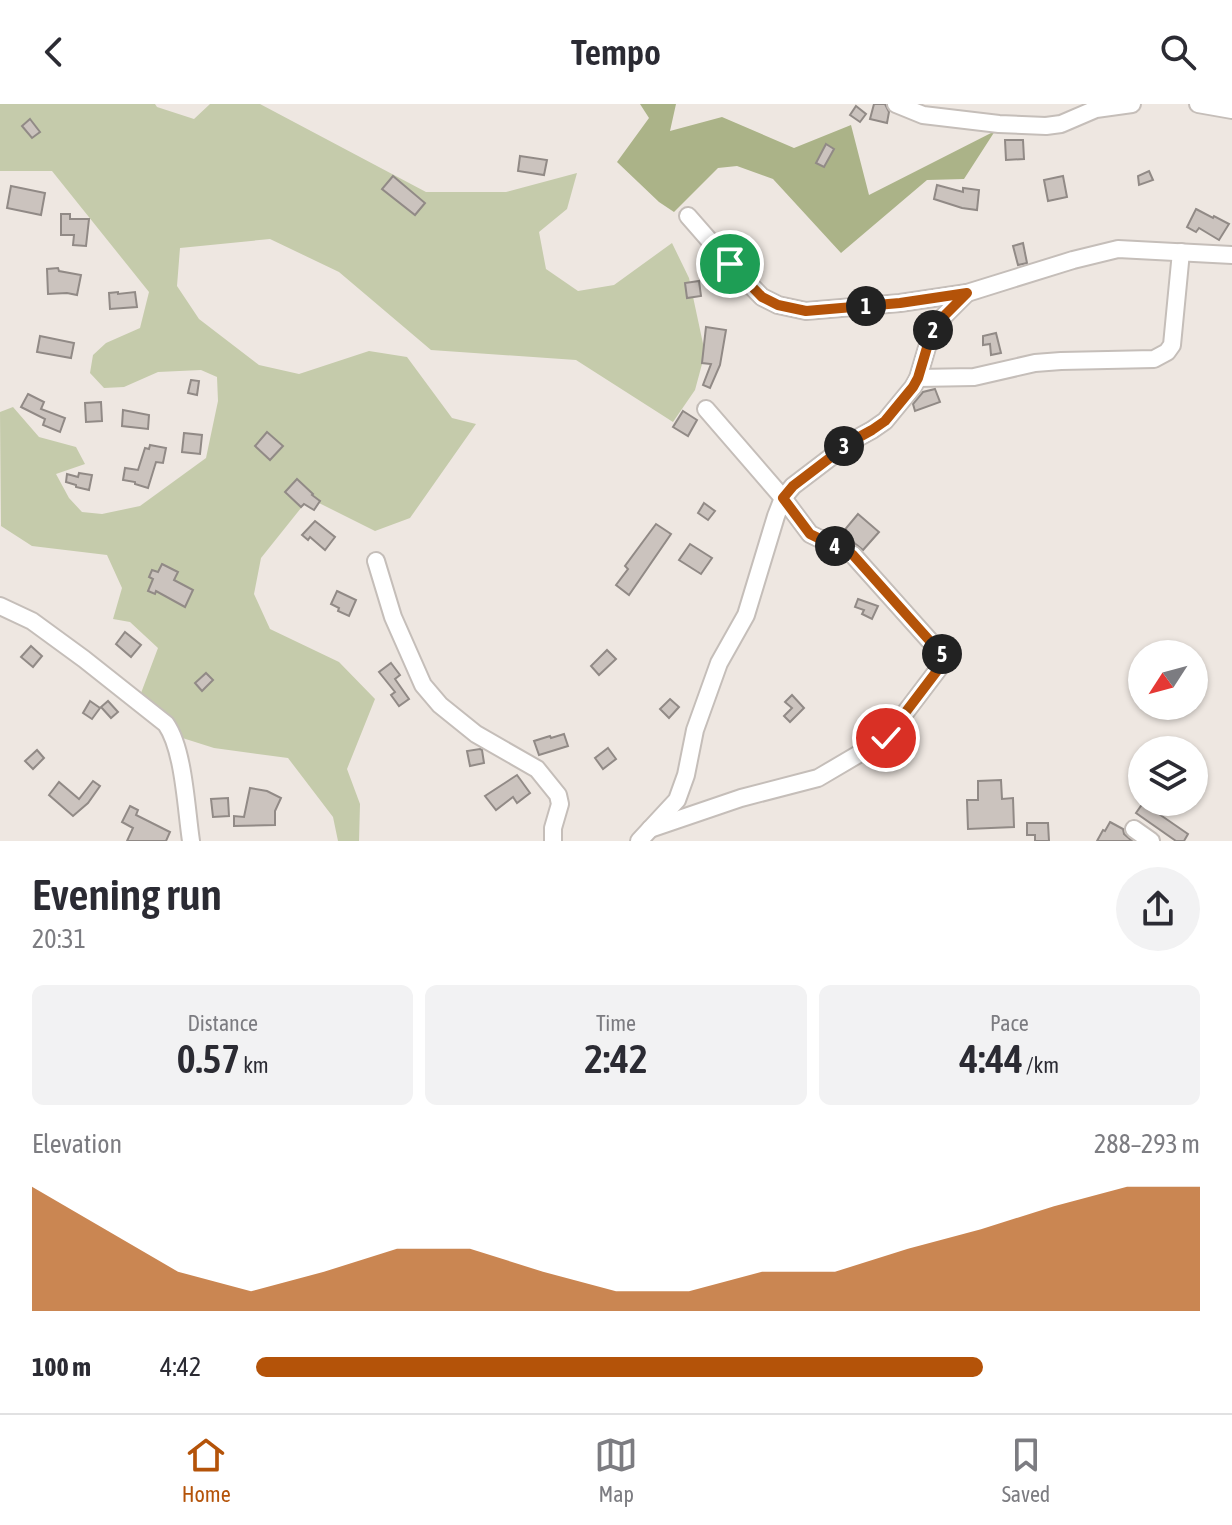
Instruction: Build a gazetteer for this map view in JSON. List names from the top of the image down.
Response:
{
  "north": "bottom left",
  "page": {
    "header": "Tempo",
    "pins": [
      "1",
      "2",
      "3",
      "4",
      "5"
    ],
    "heading": ["Evening run", "20:31"],
    "stats": [
      ["Distance", "0.57 km"],
      ["Time", "2:42"],
      ["Pace", "4:44 /km"]
    ],
    "chart": ["Elevation", "288–293 m"],
    "list": [
      {
        "name": "100 m",
        "note": "4:42"
      }
    ],
    "tabs": ["Home", "Map", "Saved"]
  }
}
